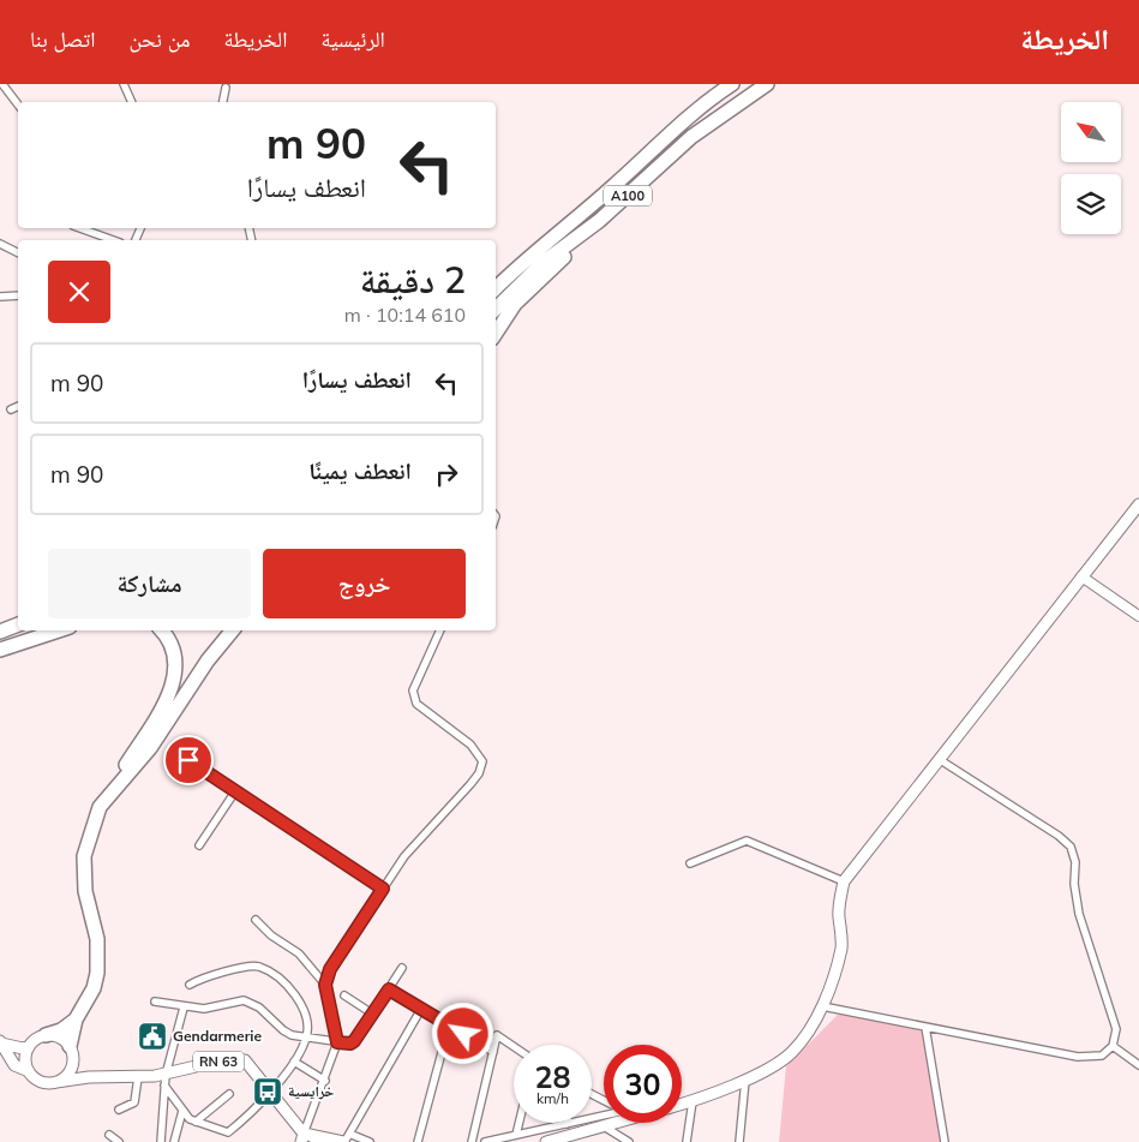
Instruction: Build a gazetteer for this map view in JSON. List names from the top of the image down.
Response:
{
  "streets": {
    "highway": ["A100"],
    "main road": ["RN 63"]
  },
  "places": {
    "public building": ["Gendarmerie"],
    "bus stop": ["خرايسية"]
  },
  "north": "top left",
  "page": {
    "header": "الخريطة",
    "nav": [
      "الرئيسية",
      "الخريطة",
      "من نحن",
      "اتصل بنا"
    ],
    "turn": ["90 m", "انعطف يسارًا"],
    "heading": ["2 دقيقة", "610 m · 10:14"],
    "list": [
      {
        "name": "انعطف يسارًا",
        "value": "90 m"
      },
      {
        "name": "انعطف يمينًا",
        "value": "90 m"
      }
    ],
    "buttons": ["خروج", "مشاركة"],
    "speed": "28 km/h",
    "limit": "30"
  }
}
